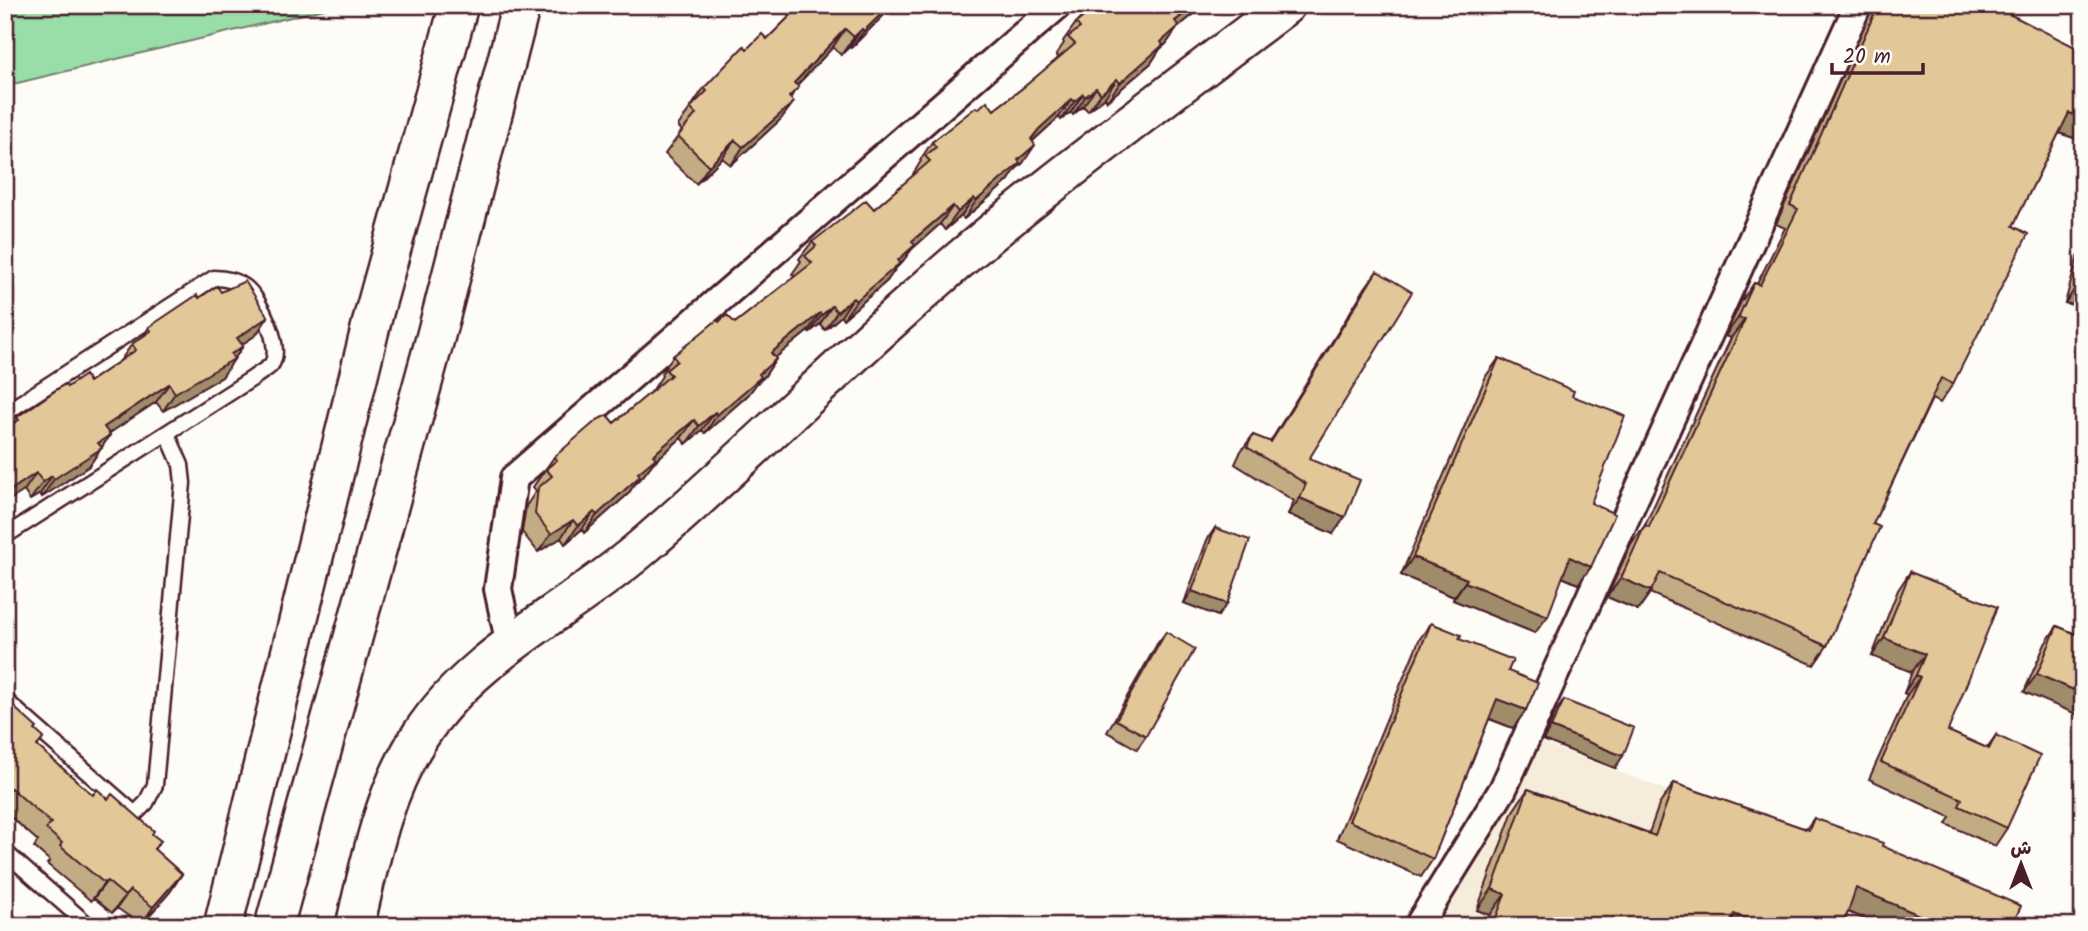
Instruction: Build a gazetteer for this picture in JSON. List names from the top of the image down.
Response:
{
  "scale_bar": "20 m",
  "north": "top"
}
